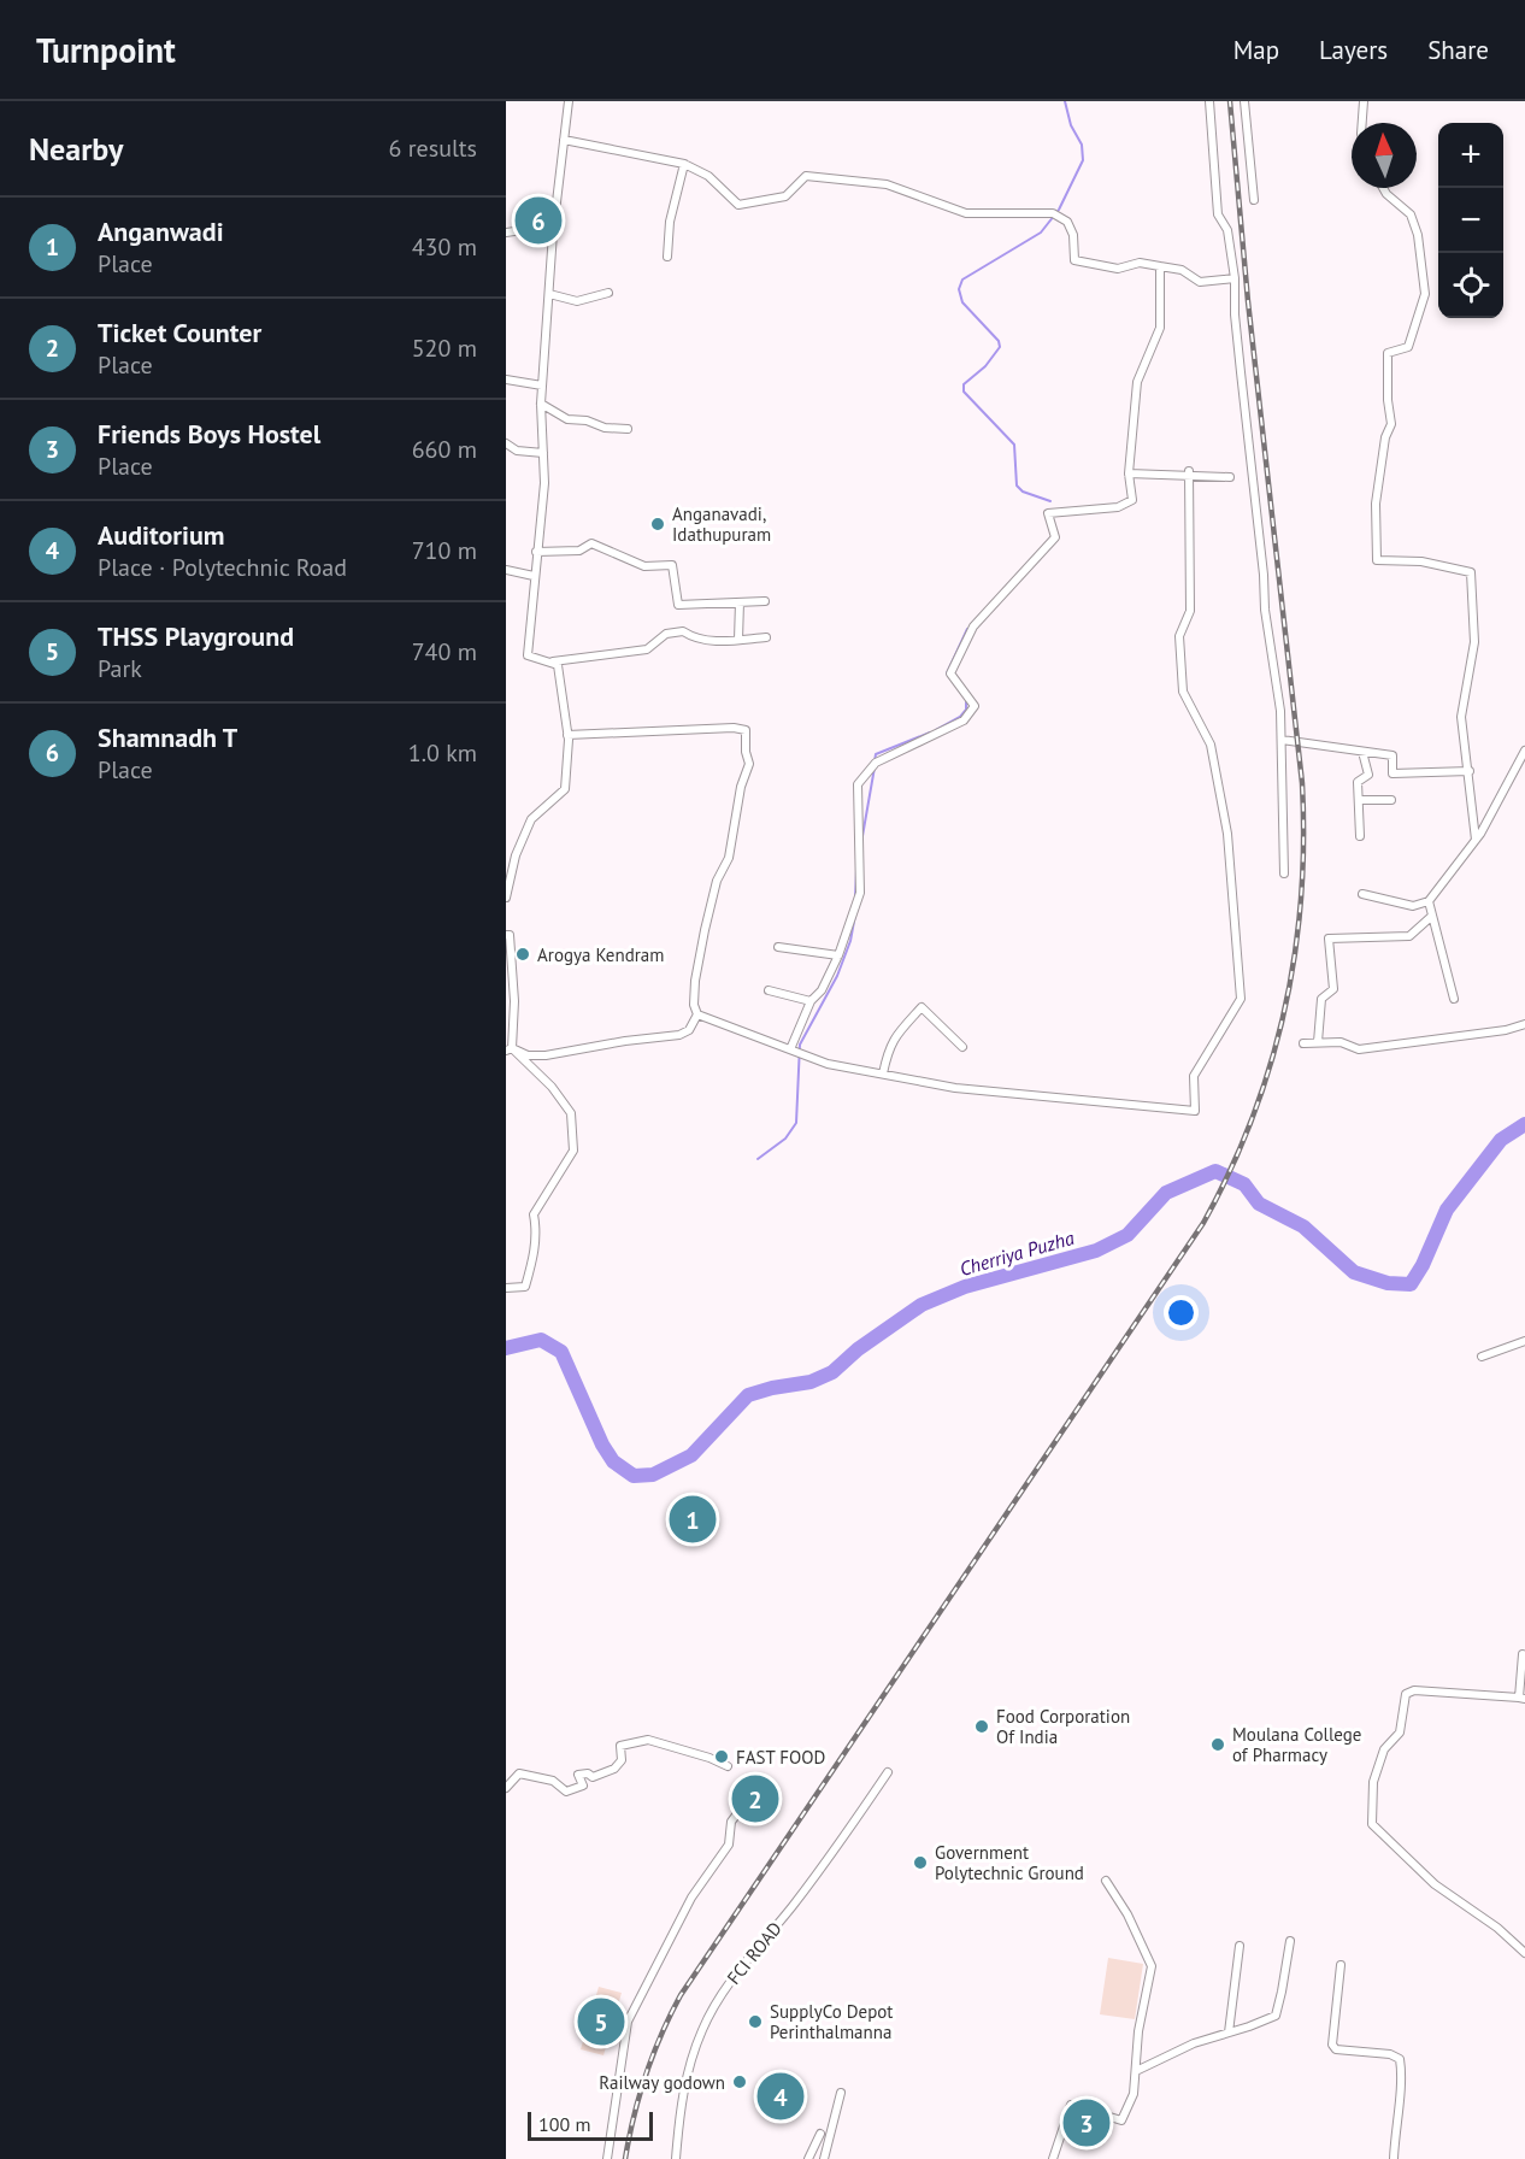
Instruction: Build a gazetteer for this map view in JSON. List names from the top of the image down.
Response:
{
  "streets": {
    "street": ["FCI ROAD"]
  },
  "water": ["Cherriya Puzha"],
  "places": [
    "Anganavadi, Idathupuram",
    "Arogya Kendram",
    "Food Corporation Of India",
    "Moulana College of Pharmacy",
    "FAST FOOD",
    "Government Polytechnic Ground",
    "SupplyCo Depot Perinthalmanna",
    "Railway godown"
  ],
  "scale_bar": "100 m",
  "north": "top",
  "page": {
    "header": "Turnpoint",
    "nav": ["Map", "Layers", "Share"],
    "heading": ["Nearby", "6 results"],
    "map_buttons": ["+", "−"],
    "pins": [
      "6",
      "1",
      "2",
      "5",
      "4",
      "3"
    ],
    "list": [
      {
        "mark": "1",
        "name": "Anganwadi",
        "note": "Place",
        "value": "430 m"
      },
      {
        "mark": "2",
        "name": "Ticket Counter",
        "note": "Place",
        "value": "520 m"
      },
      {
        "mark": "3",
        "name": "Friends Boys Hostel",
        "note": "Place",
        "value": "660 m"
      },
      {
        "mark": "4",
        "name": "Auditorium",
        "note": "Place · Polytechnic Road",
        "value": "710 m"
      },
      {
        "mark": "5",
        "name": "THSS Playground",
        "note": "Park",
        "value": "740 m"
      },
      {
        "mark": "6",
        "name": "Shamnadh T",
        "note": "Place",
        "value": "1.0 km"
      }
    ],
    "scale": "100 m"
  }
}
